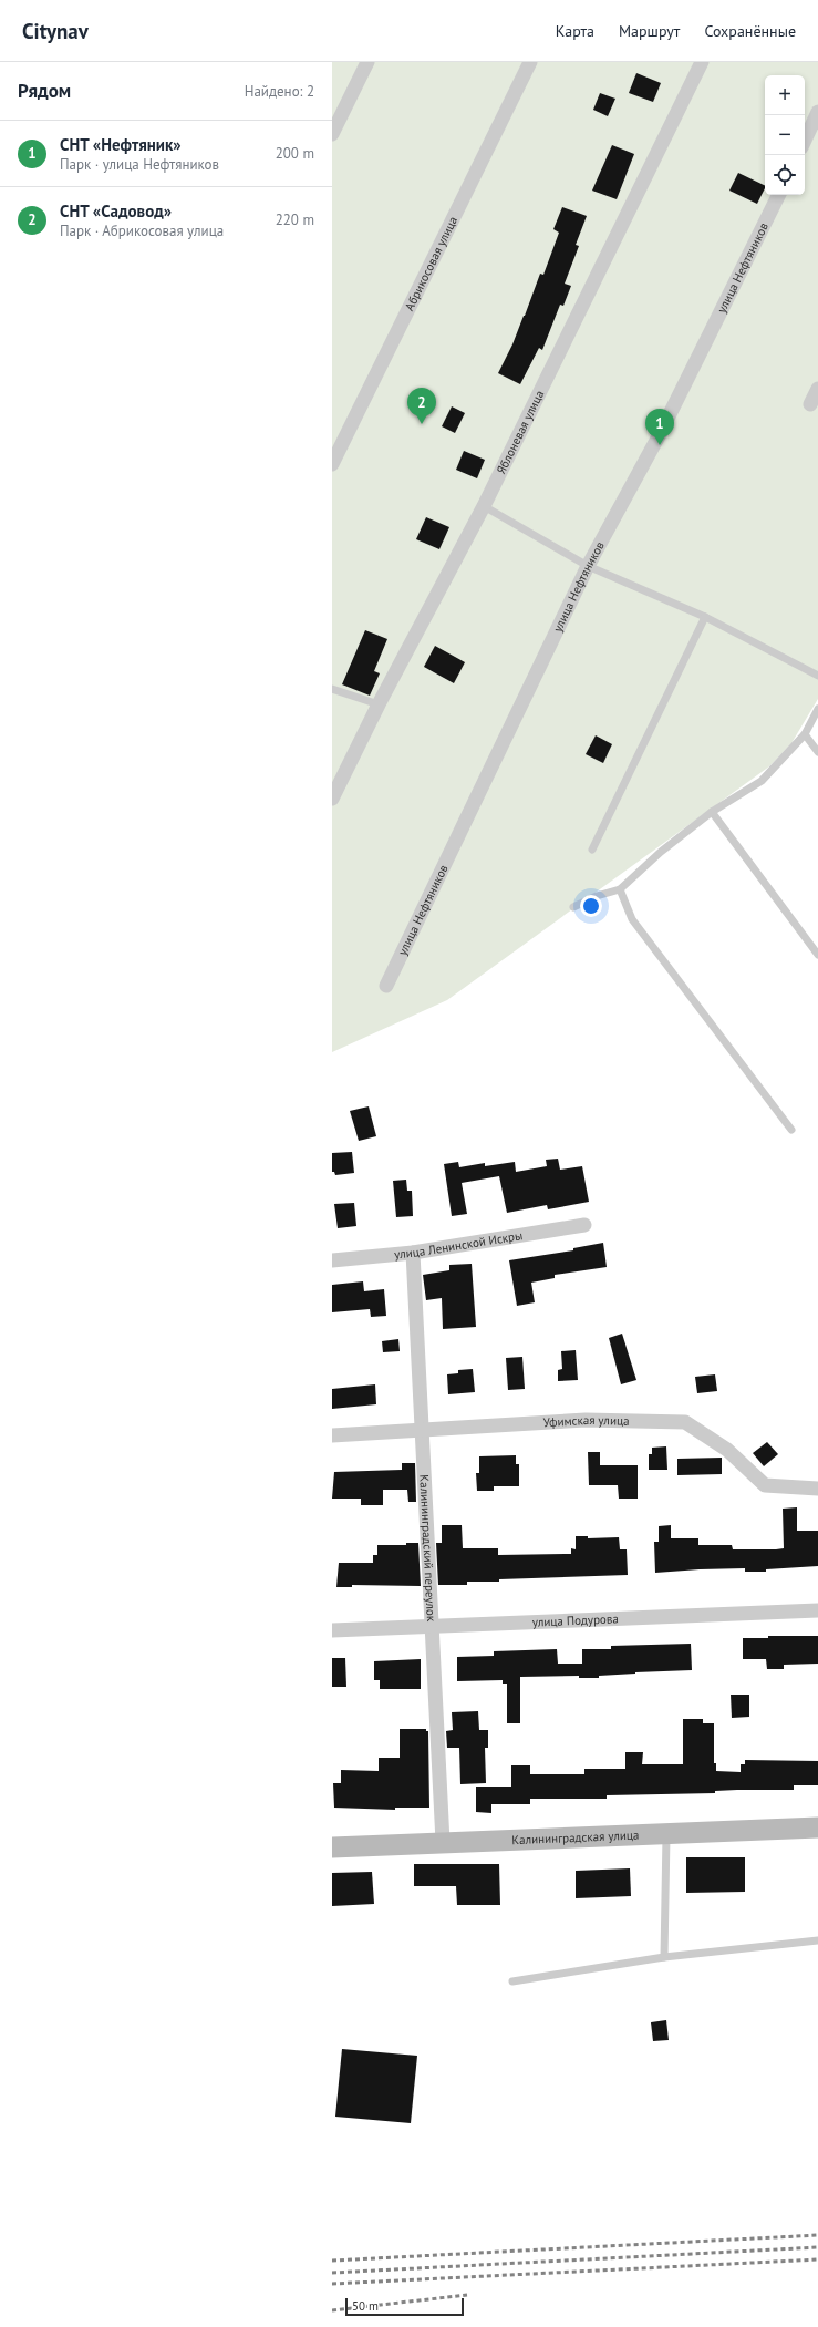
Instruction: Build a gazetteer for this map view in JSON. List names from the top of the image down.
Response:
{
  "streets": {
    "street": [
      "Абрикосовая улица",
      "улица Нефтяников",
      "Яблоневая улица",
      "улица Ленинской Искры",
      "Уфимская улица",
      "Калининградский переулок",
      "улица Подурова",
      "Калининградская улица"
    ]
  },
  "crossings": [
    ["улица Ленинской Искры", "Калининградский переулок"],
    ["Уфимская улица", "Калининградский переулок"],
    ["Калининградский переулок", "улица Подурова"],
    ["Калининградский переулок", "Калининградская улица"]
  ],
  "scale_bar": "50 m",
  "page": {
    "header": "Citynav",
    "nav": ["Карта", "Маршрут", "Сохранённые"],
    "heading": ["Рядом", "Найдено: 2"],
    "map_buttons": ["+", "−"],
    "list": [
      {
        "mark": "1",
        "name": "СНТ «Нефтяник»",
        "note": "Парк · улица Нефтяников",
        "value": "200 m"
      },
      {
        "mark": "2",
        "name": "СНТ «Садовод»",
        "note": "Парк · Абрикосовая улица",
        "value": "220 m"
      }
    ],
    "pins": ["2", "1"],
    "scale": "50 m"
  }
}
